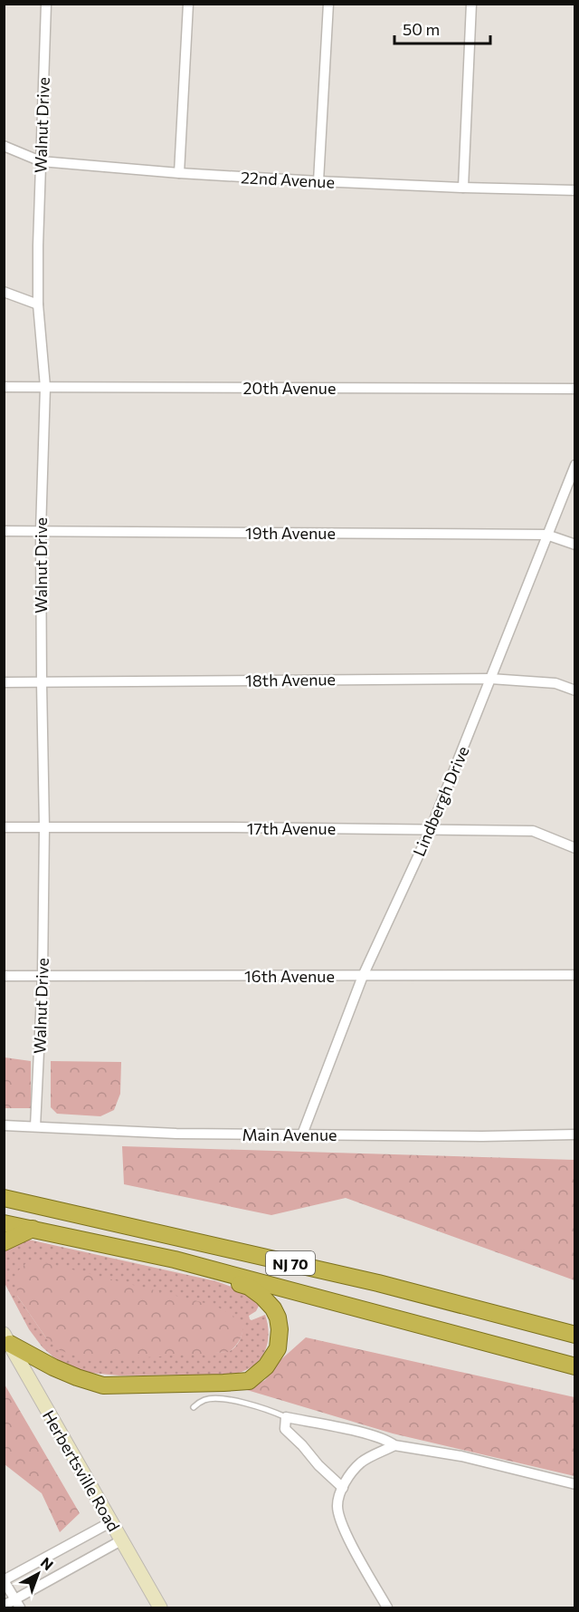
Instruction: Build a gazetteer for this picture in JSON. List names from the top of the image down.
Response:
{
  "streets": {
    "highway": ["NJ 70"],
    "main road": ["Herbertsville Road"],
    "street": [
      "Walnut Drive",
      "22nd Avenue",
      "20th Avenue",
      "19th Avenue",
      "18th Avenue",
      "Lindbergh Drive",
      "17th Avenue",
      "16th Avenue",
      "Main Avenue"
    ]
  },
  "crossings": [
    ["Walnut Drive", "22nd Avenue"],
    ["Walnut Drive", "20th Avenue"],
    ["Walnut Drive", "19th Avenue"],
    ["Walnut Drive", "18th Avenue"],
    ["Walnut Drive", "17th Avenue"],
    ["Walnut Drive", "16th Avenue"],
    ["Walnut Drive", "Main Avenue"],
    ["19th Avenue", "Lindbergh Drive"],
    ["18th Avenue", "Lindbergh Drive"],
    ["Lindbergh Drive", "17th Avenue"],
    ["Lindbergh Drive", "16th Avenue"],
    ["Lindbergh Drive", "Main Avenue"]
  ],
  "scale_bar": "50 m",
  "north": "top right"
}
